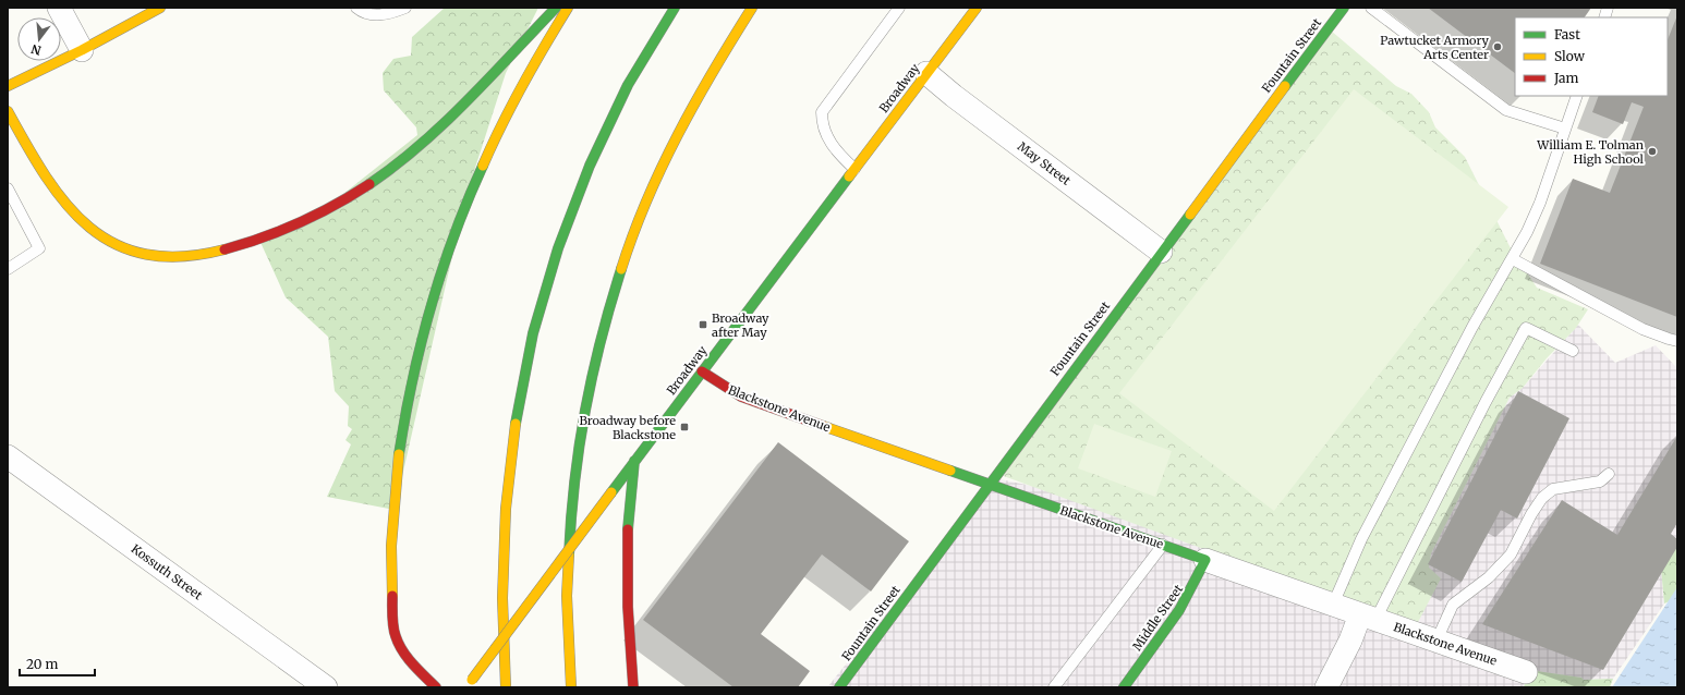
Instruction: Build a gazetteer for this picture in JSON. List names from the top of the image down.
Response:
{
  "streets": {
    "main road": [
      "Fountain Street",
      "Broadway",
      "Blackstone Avenue",
      "Middle Street"
    ],
    "street": ["May Street", "Kossuth Street"]
  },
  "crossings": [
    ["Fountain Street", "May Street"],
    ["Fountain Street", "Blackstone Avenue"],
    ["Broadway", "May Street"],
    ["Broadway", "Blackstone Avenue"],
    ["Blackstone Avenue", "Middle Street"]
  ],
  "places": {
    "other": ["Pawtucket Armory Arts Center", "William E. Tolman High School"],
    "transit": ["Broadway after May", "Broadway before Blackstone"]
  },
  "legend": ["Fast", "Slow", "Jam"],
  "scale_bar": "20 m",
  "north": "bottom"
}
